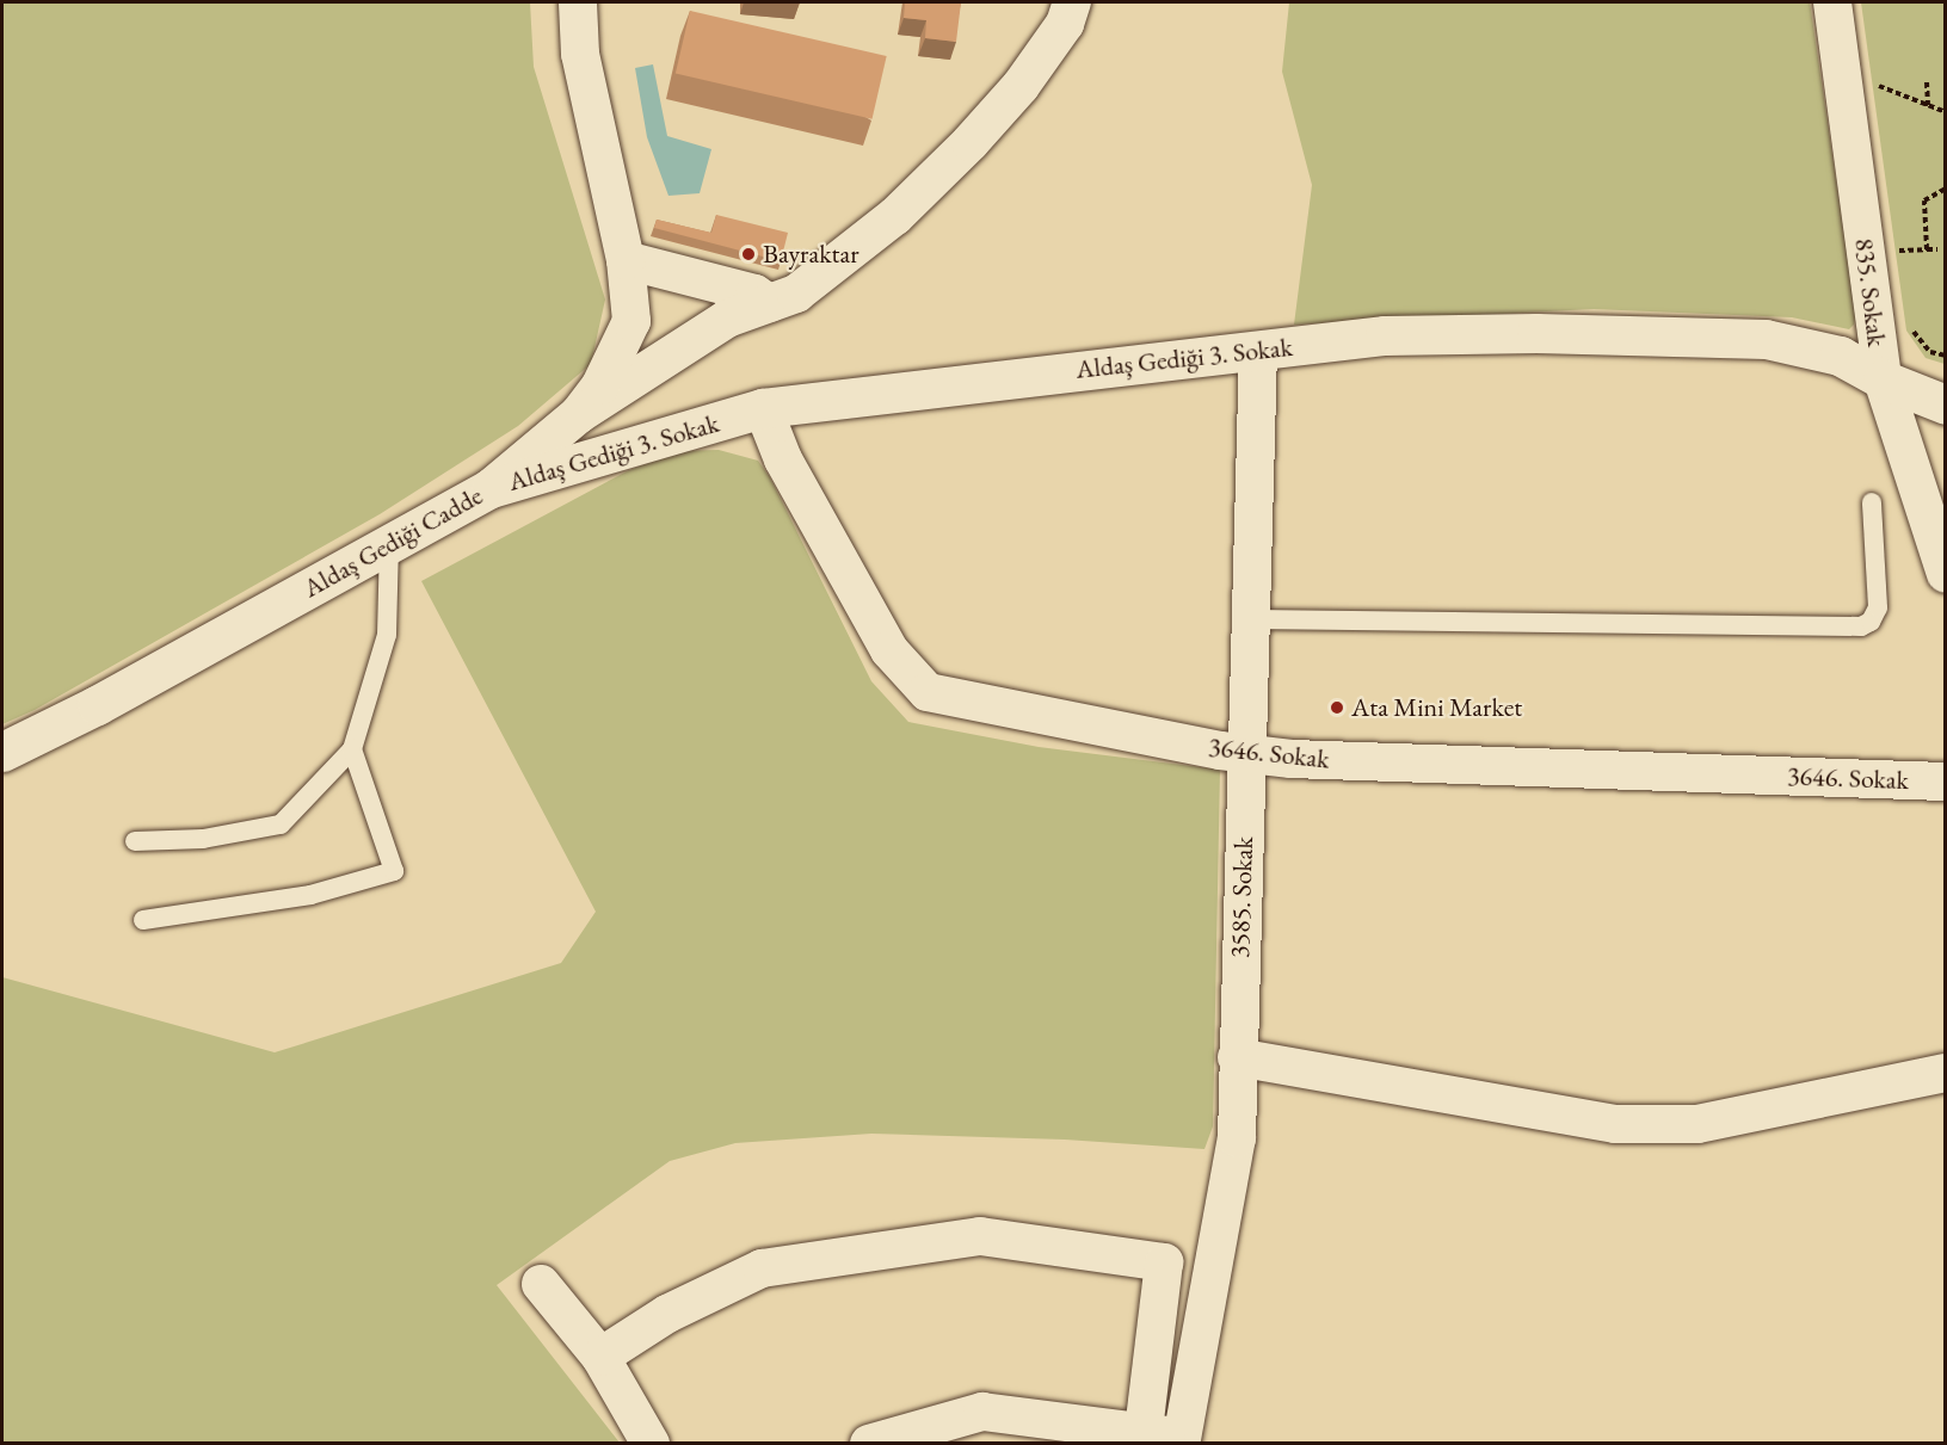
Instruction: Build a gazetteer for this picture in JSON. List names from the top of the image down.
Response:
{
  "streets": {
    "street": [
      "835. Sokak",
      "Aldaş Gediği 3. Sokak",
      "Aldaş Gediği Cadde",
      "3646. Sokak",
      "3585. Sokak"
    ]
  },
  "crossings": [
    ["835. Sokak", "Aldaş Gediği 3. Sokak"],
    ["Aldaş Gediği 3. Sokak", "Aldaş Gediği Cadde"],
    ["Aldaş Gediği 3. Sokak", "3646. Sokak"],
    ["Aldaş Gediği 3. Sokak", "3585. Sokak"],
    ["3646. Sokak", "3585. Sokak"]
  ],
  "places": ["Bayraktar", "Ata Mini Market"]
}
